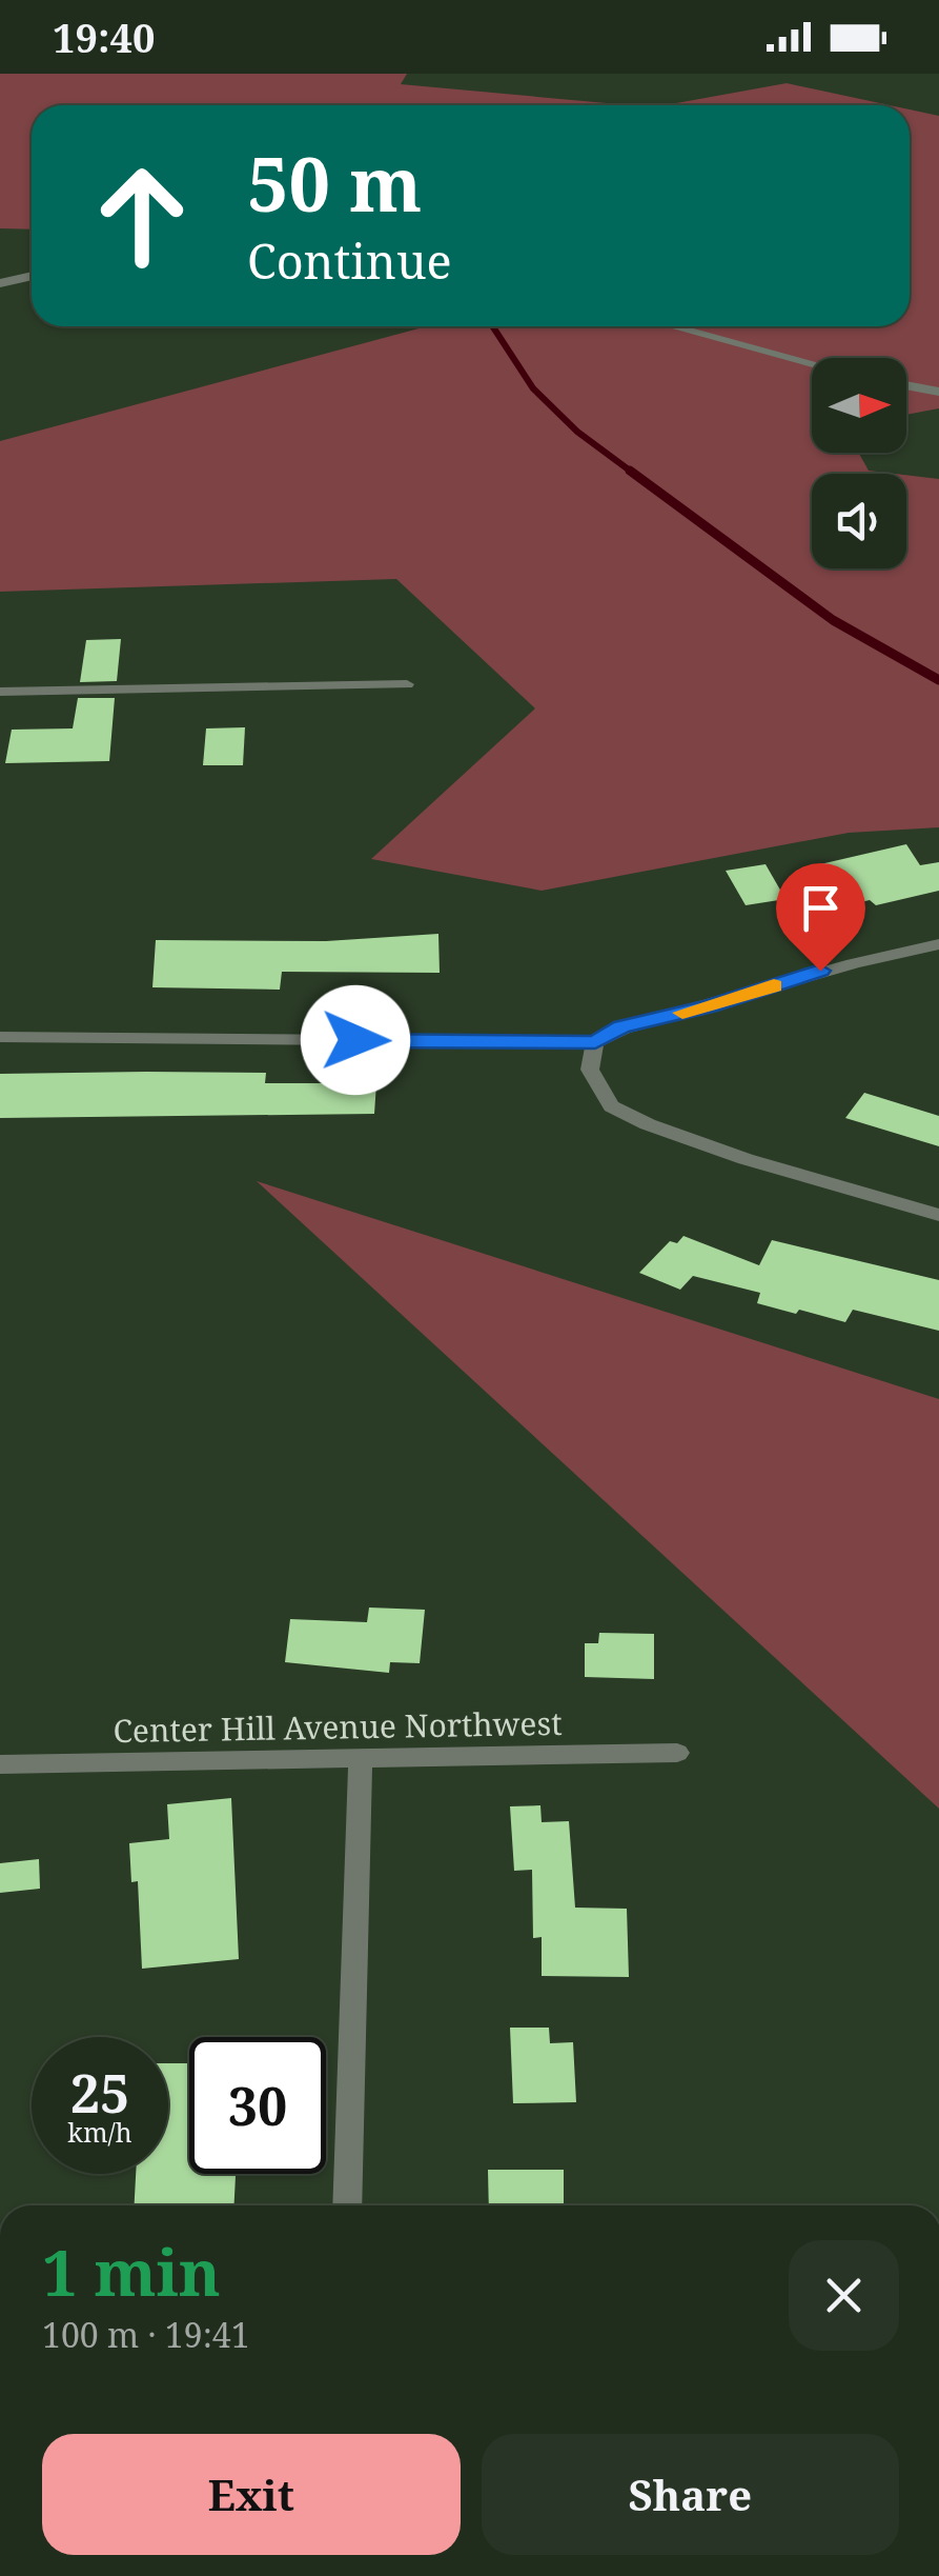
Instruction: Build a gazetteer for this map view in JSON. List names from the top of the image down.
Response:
{
  "streets": {
    "street": ["Center Hill Avenue Northwest"]
  },
  "north": "right",
  "page": {
    "status": "19:40",
    "turn": ["50 m", "Continue"],
    "speed": "25 km/h",
    "limit": "30",
    "heading": ["1 min", "100 m · 19:41"],
    "buttons": ["Exit", "Share"]
  }
}
